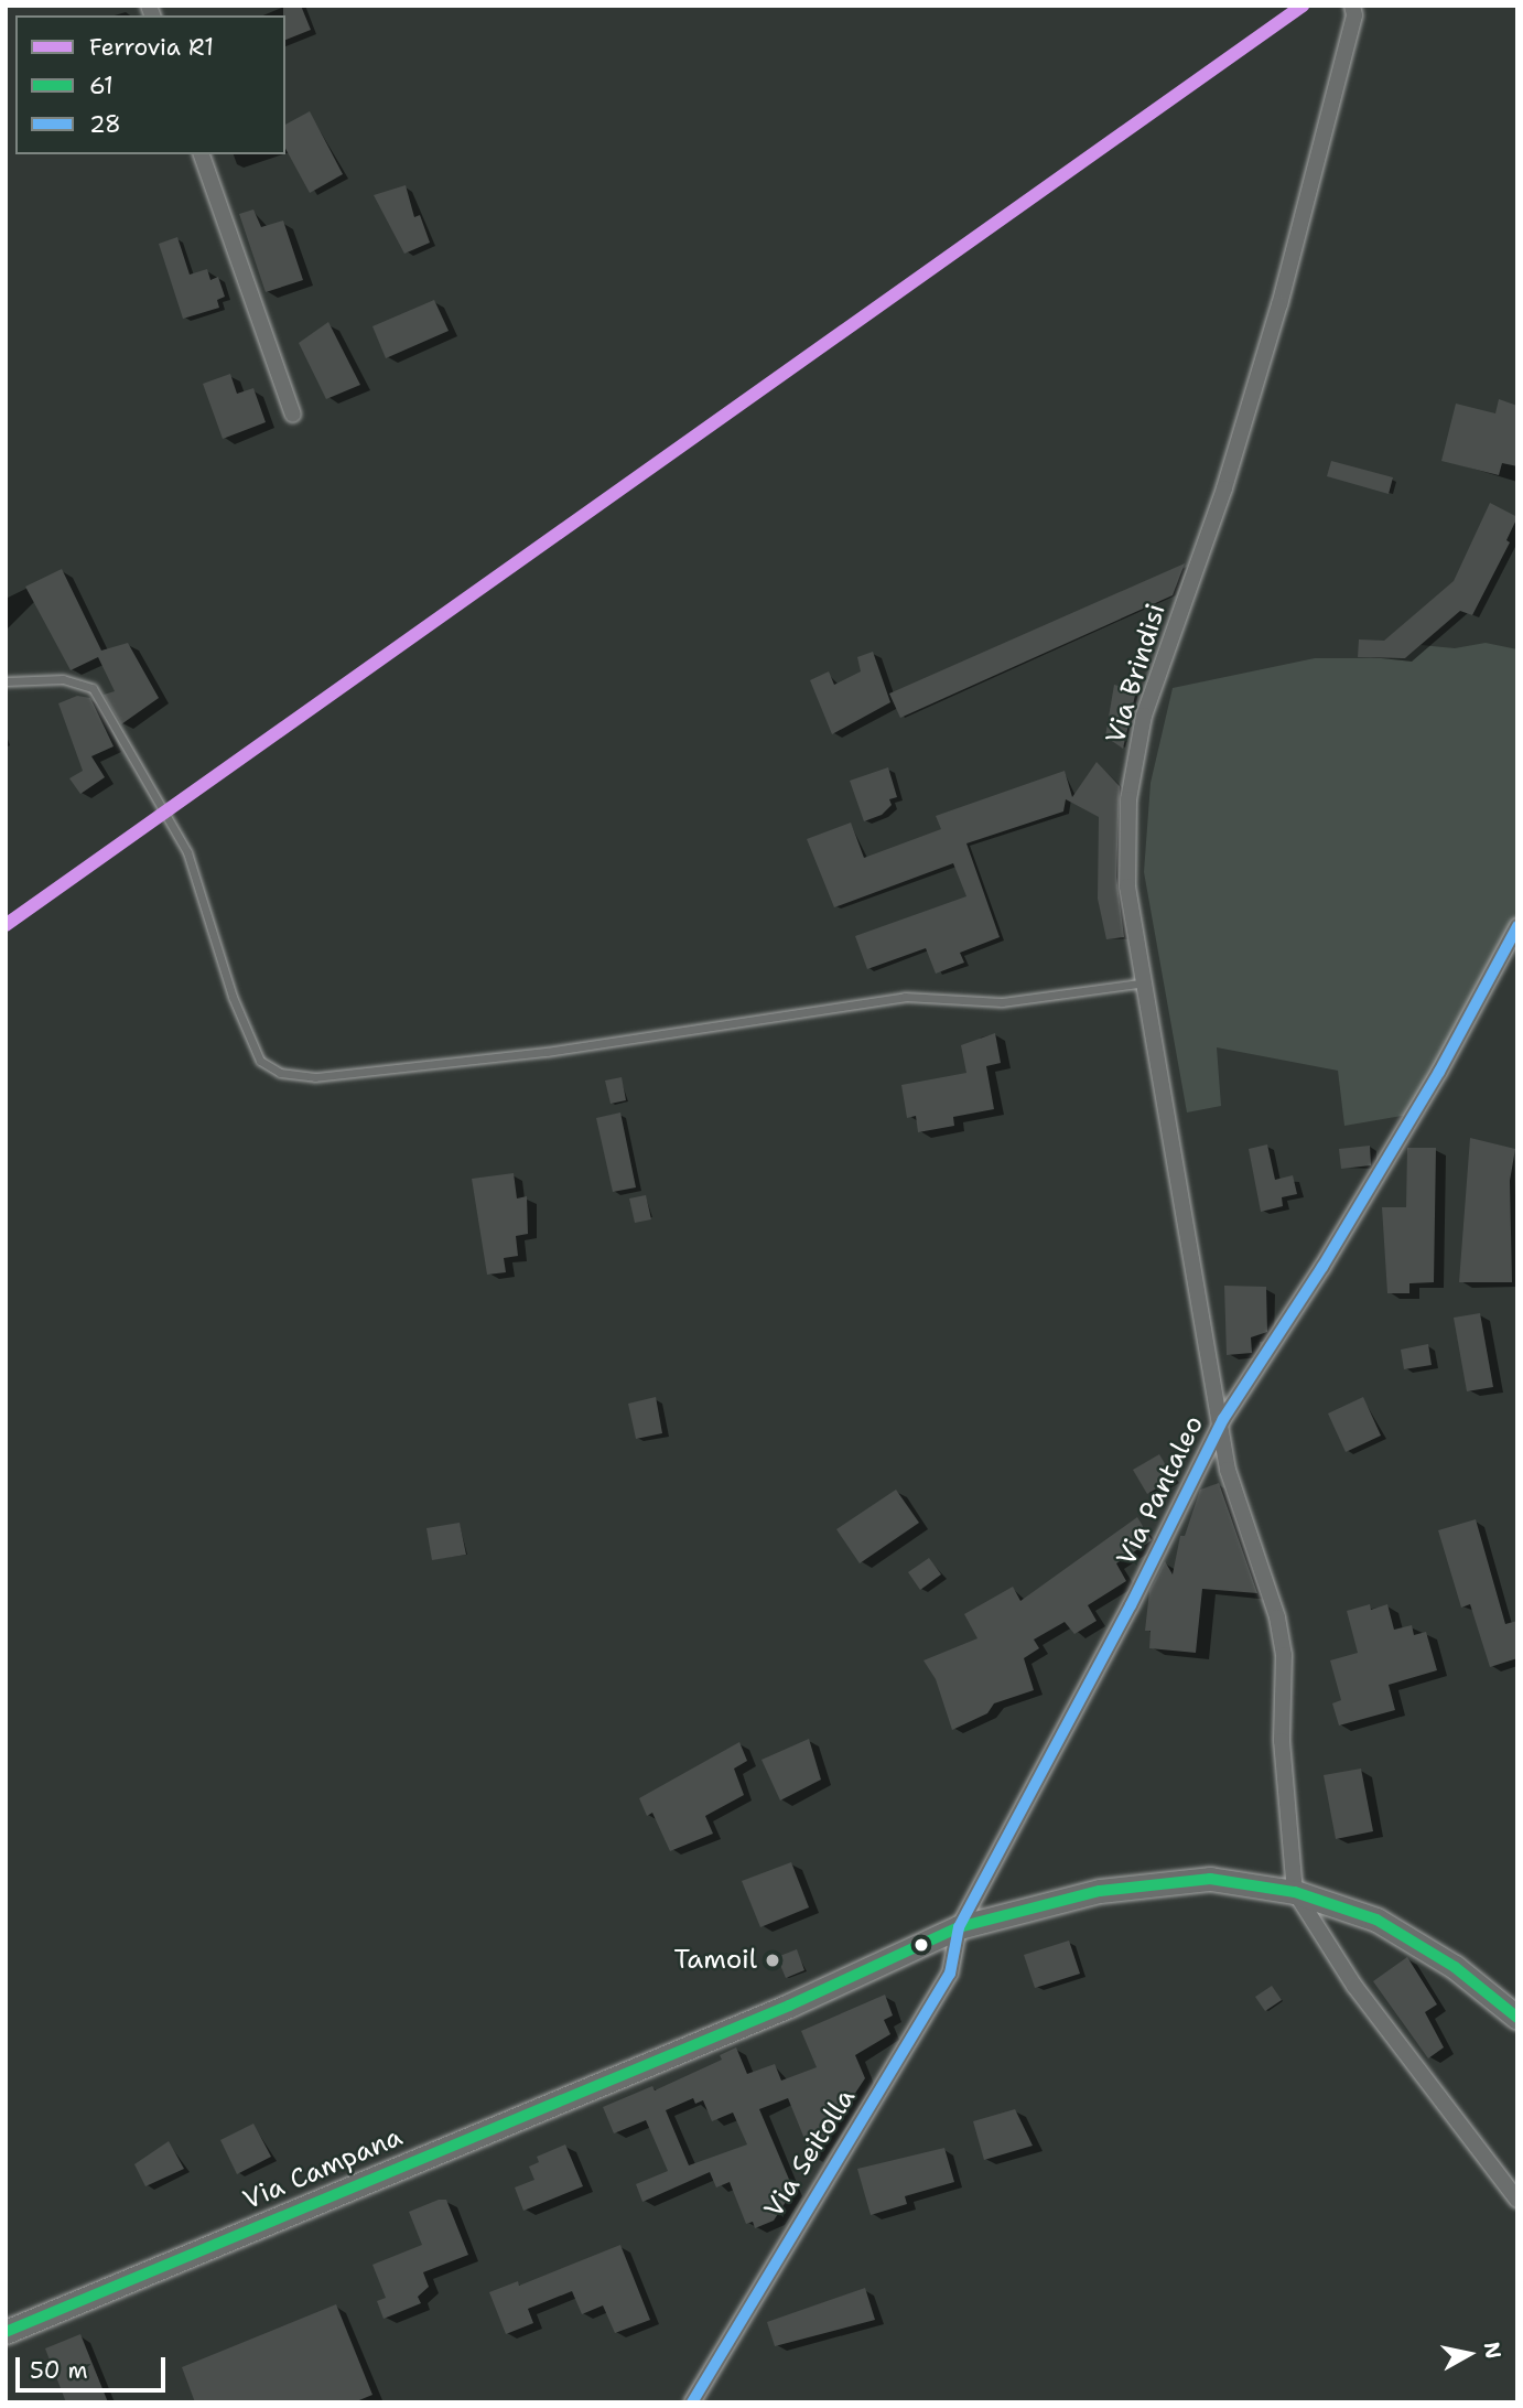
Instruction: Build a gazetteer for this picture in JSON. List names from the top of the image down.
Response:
{
  "streets": {
    "main road": ["Via Campana"],
    "street": ["Via Brindisi", "Via Pantaleo", "Via Seitolla"]
  },
  "crossings": [
    ["Via Brindisi", "Via Pantaleo"],
    ["Via Brindisi", "Via Campana"],
    ["Via Pantaleo", "Via Seitolla"],
    ["Via Pantaleo", "Via Campana"],
    ["Via Seitolla", "Via Campana"]
  ],
  "places": ["Tamoil"],
  "lines": ["rail line R1", "transit line 28", "transit line 61"],
  "legend": ["Ferrovia R1", "61", "28"],
  "scale_bar": "50 m",
  "north": "right"
}
